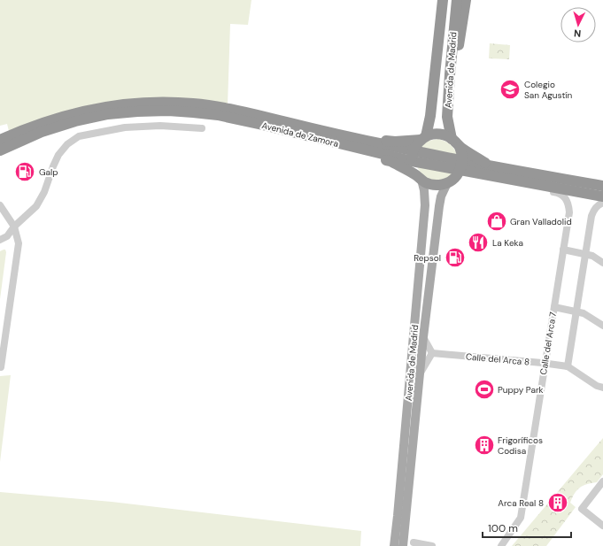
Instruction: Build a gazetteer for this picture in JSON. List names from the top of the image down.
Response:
{
  "streets": {
    "highway": ["Avenida de Madrid", "Avenida de Zamora"],
    "street": ["Calle del Arca 7", "Calle del Arca 8"]
  },
  "crossings": [
    ["Avenida de Madrid", "Calle del Arca 8"],
    ["Avenida de Zamora", "Calle del Arca 7"],
    ["Calle del Arca 7", "Calle del Arca 8"]
  ],
  "places": {
    "school or university": ["Colegio San Agustín"],
    "fuel station": ["Galp", "Repsol"],
    "shop": ["Gran Valladolid"],
    "restaurant": ["La Keka"],
    "sports": ["Puppy Park"],
    "building": ["Frigoríficos Codisa", "Arca Real 8"]
  },
  "scale_bar": "100 m",
  "north": "bottom"
}
